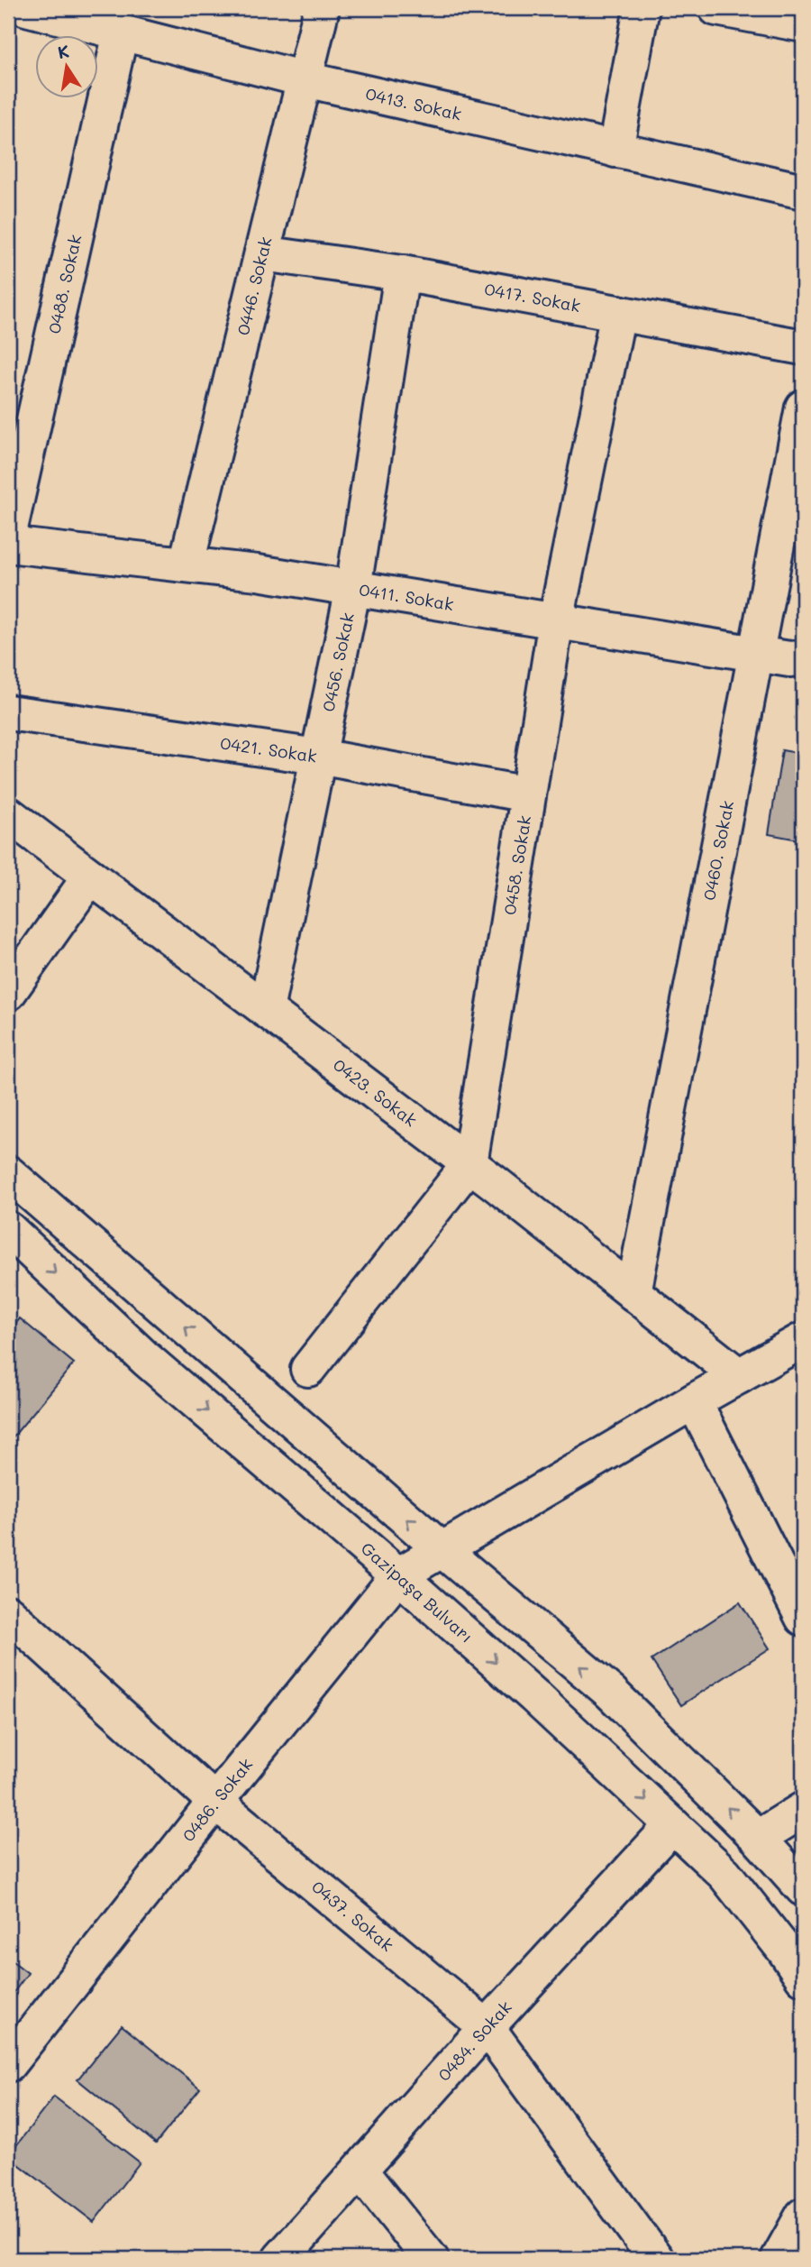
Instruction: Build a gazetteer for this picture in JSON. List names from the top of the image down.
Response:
{
  "streets": {
    "street": [
      "0413. Sokak",
      "0488. Sokak",
      "0446. Sokak",
      "0417. Sokak",
      "0411. Sokak",
      "0456. Sokak",
      "0421. Sokak",
      "0460. Sokak",
      "0458. Sokak",
      "0423. Sokak",
      "Gazipaşa Bulvarı",
      "0486. Sokak",
      "0437. Sokak",
      "0484. Sokak"
    ]
  },
  "crossings": [
    ["0413. Sokak", "0488. Sokak"],
    ["0413. Sokak", "0446. Sokak"],
    ["0446. Sokak", "0417. Sokak"],
    ["0446. Sokak", "0411. Sokak"],
    ["0417. Sokak", "0456. Sokak"],
    ["0417. Sokak", "0458. Sokak"],
    ["0411. Sokak", "0456. Sokak"],
    ["0411. Sokak", "0460. Sokak"],
    ["0411. Sokak", "0458. Sokak"],
    ["0456. Sokak", "0421. Sokak"],
    ["0456. Sokak", "0423. Sokak"],
    ["0421. Sokak", "0458. Sokak"],
    ["0460. Sokak", "0423. Sokak"],
    ["0458. Sokak", "0423. Sokak"],
    ["0423. Sokak", "0486. Sokak"],
    ["Gazipaşa Bulvarı", "0486. Sokak"],
    ["Gazipaşa Bulvarı", "0484. Sokak"],
    ["0486. Sokak", "0437. Sokak"],
    ["0437. Sokak", "0484. Sokak"]
  ],
  "north": "top"
}
